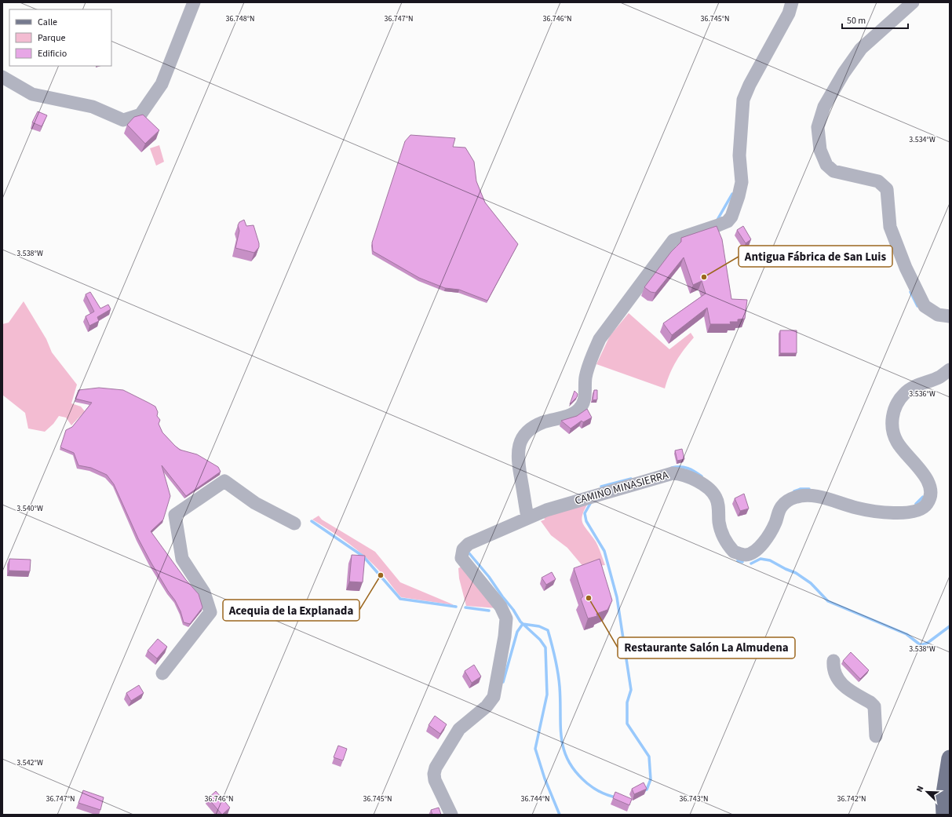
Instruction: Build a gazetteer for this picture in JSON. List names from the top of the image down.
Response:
{
  "streets": {
    "street": ["CAMINO MINASIERRA"]
  },
  "places": ["Antigua Fábrica de San Luis", "Acequia de la Explanada", "Restaurante Salón La Almudena"],
  "legend": ["Calle", "Parque", "Edificio"],
  "scale_bar": "50 m",
  "north": "top left",
  "coordinates": [
    "36.748°N",
    "36.747°N",
    "36.746°N",
    "36.745°N",
    "3.534°W",
    "3.538°W",
    "3.536°W",
    "3.540°W",
    "3.542°W",
    "36.744°N",
    "36.743°N",
    "36.742°N"
  ]
}
